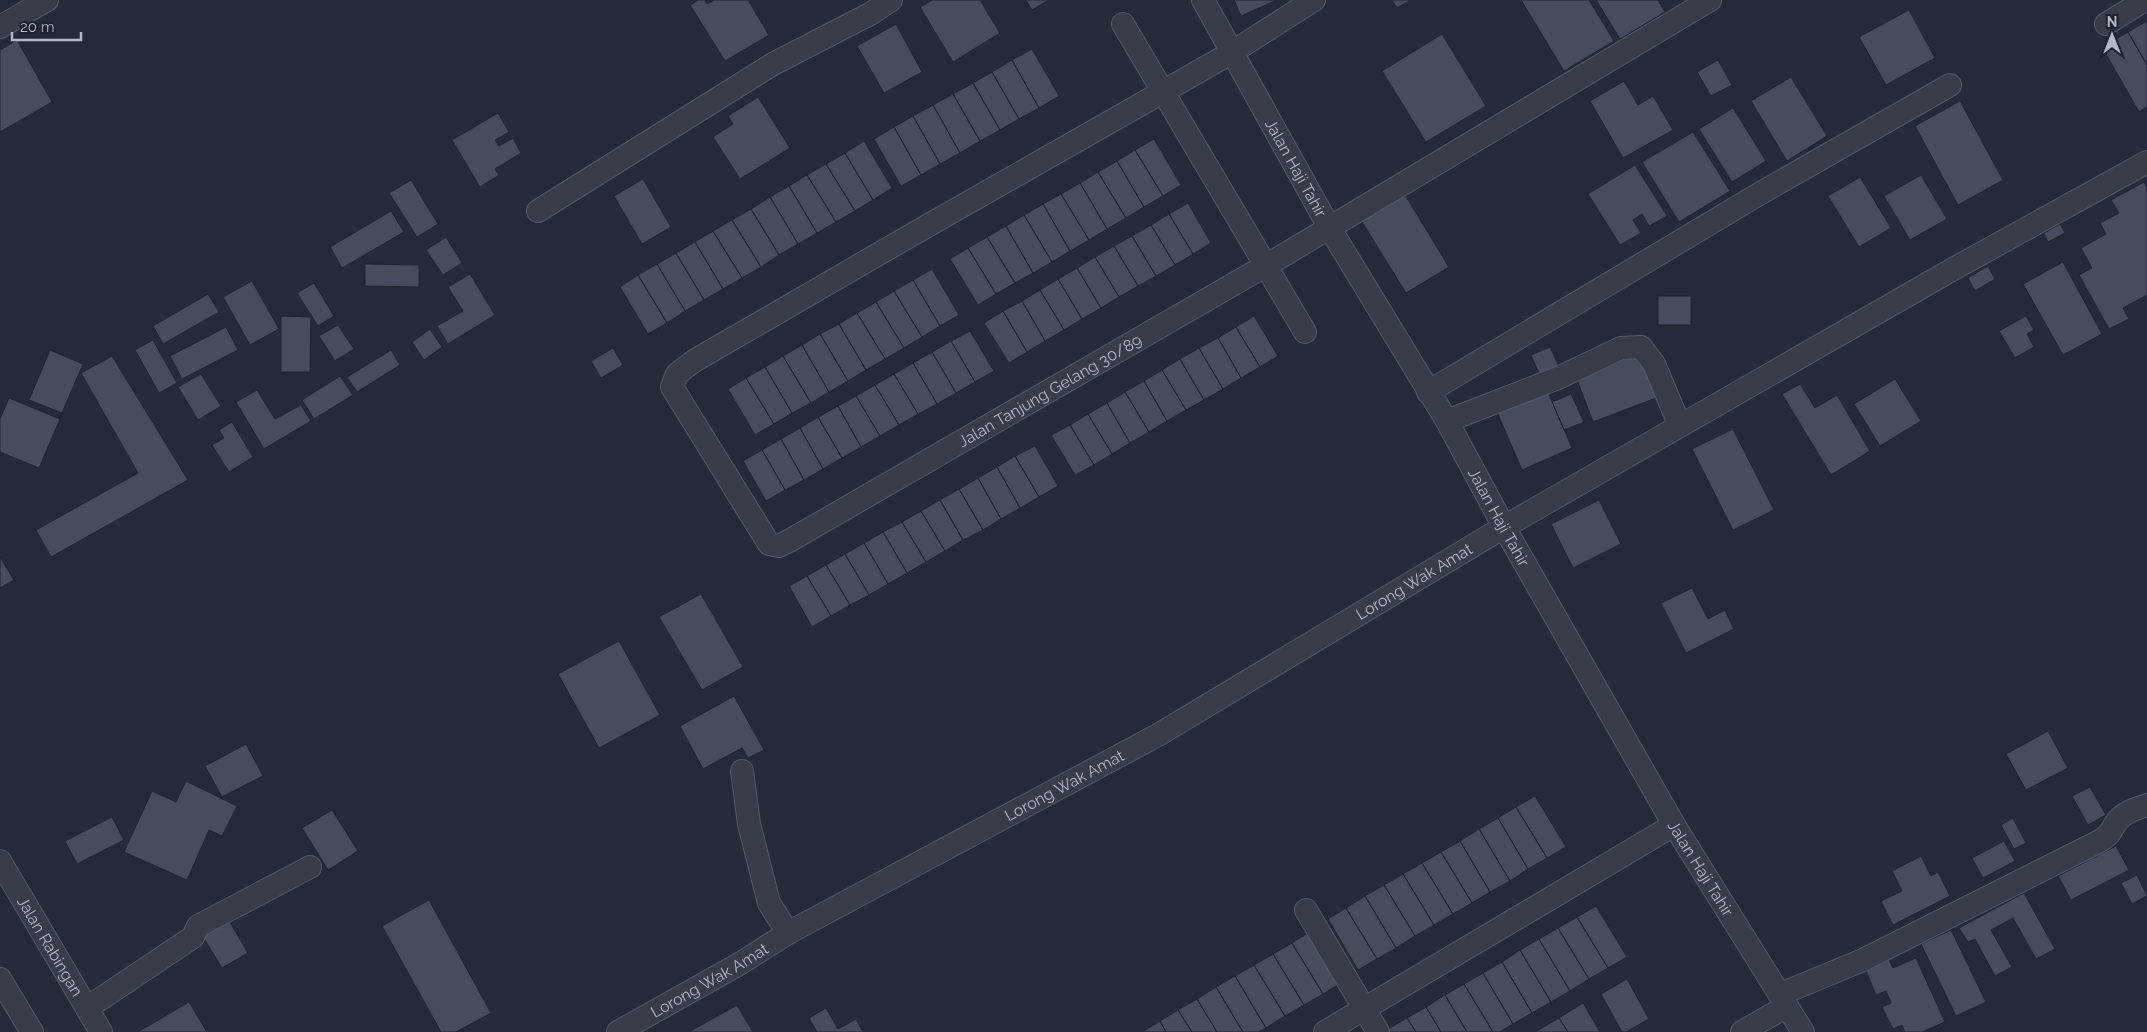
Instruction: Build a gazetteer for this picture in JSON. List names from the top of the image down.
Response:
{
  "streets": {
    "street": [
      "Jalan Haji Tahir",
      "Jalan Tanjung Gelang 30/89",
      "Lorong Wak Amat",
      "Jalan Rabingan"
    ]
  },
  "crossings": [
    ["Jalan Haji Tahir", "Jalan Tanjung Gelang 30/89"],
    ["Jalan Haji Tahir", "Lorong Wak Amat"]
  ],
  "scale_bar": "20 m",
  "north": "top"
}
